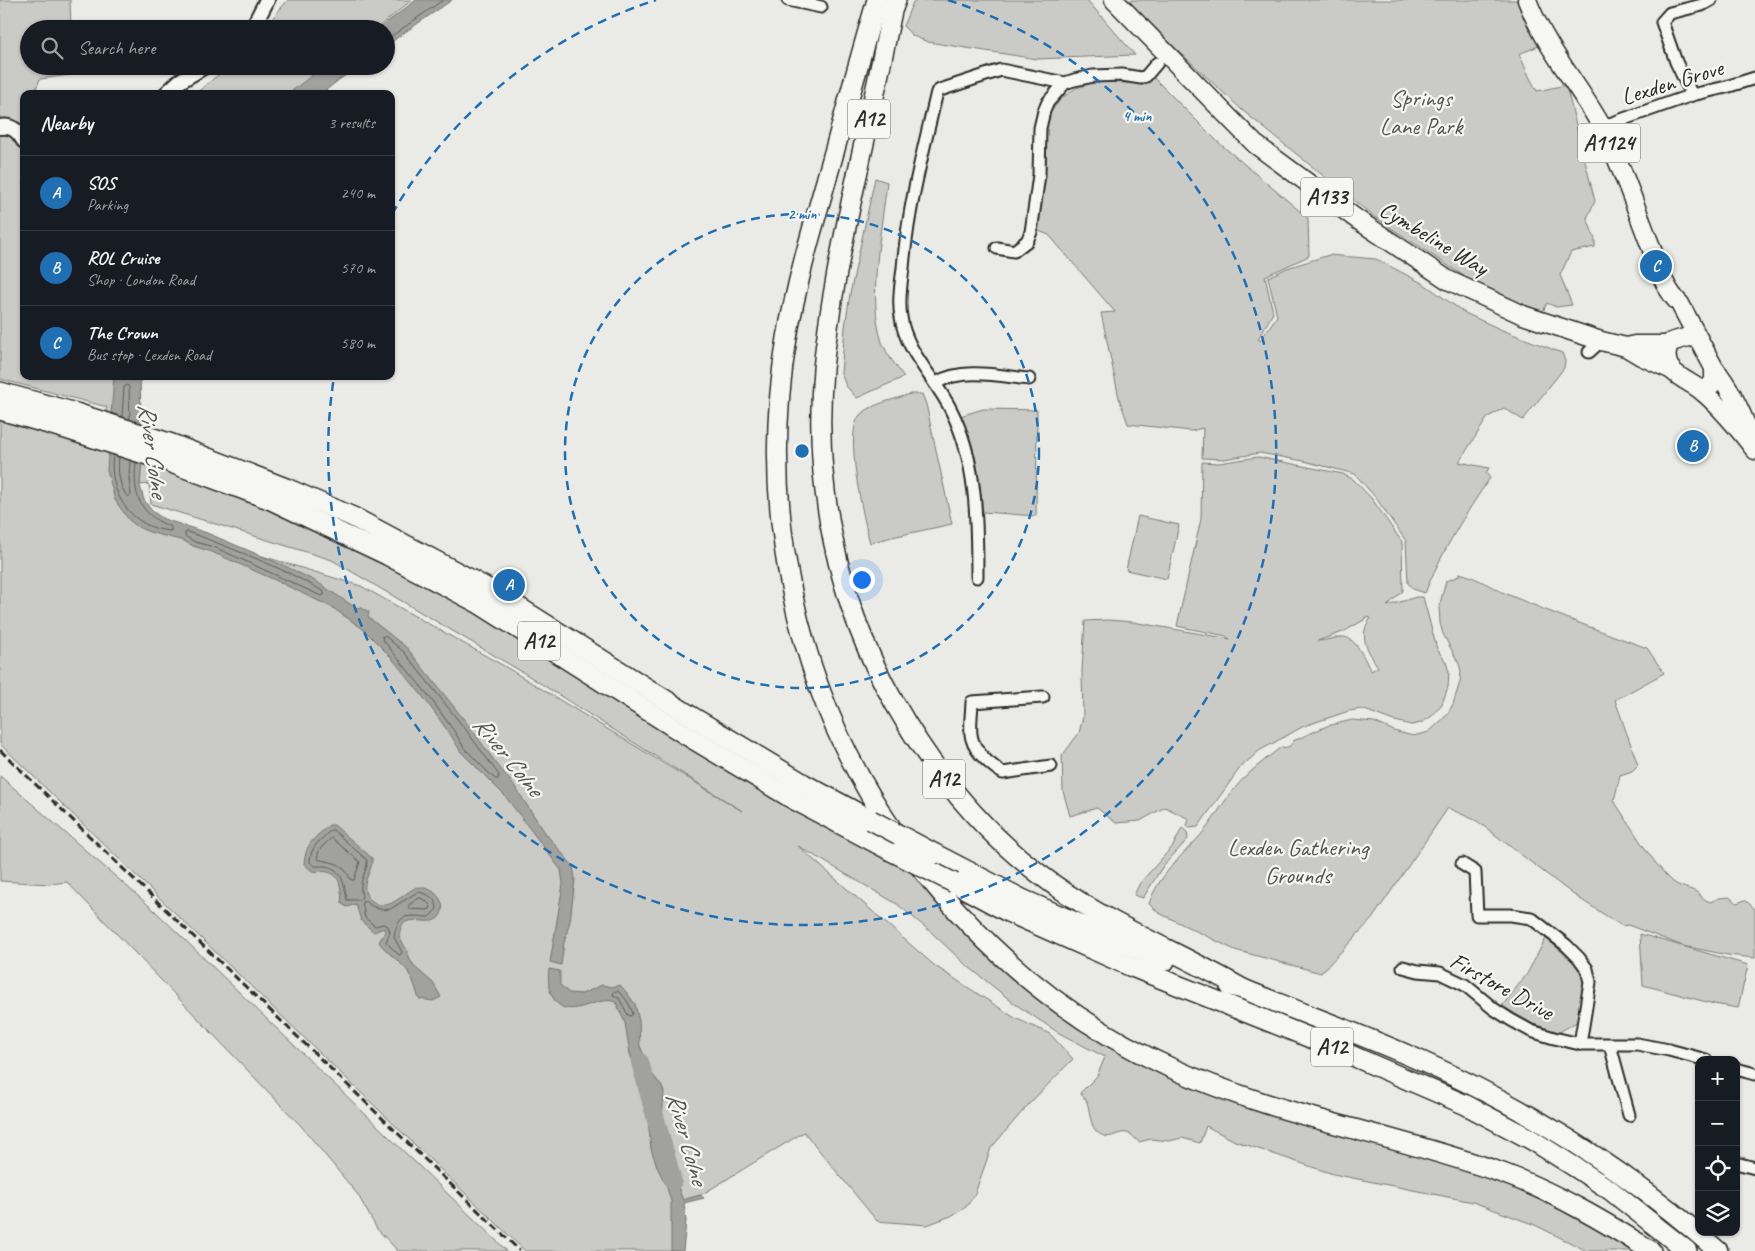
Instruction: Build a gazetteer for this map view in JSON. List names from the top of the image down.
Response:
{
  "streets": {
    "highway": ["A12"],
    "main road": ["A1124", "A133", "Cymbeline Way"],
    "street": ["Lexden Grove", "Firstore Drive"]
  },
  "crossings": [
    ["Lexden Grove", "A1124"],
    ["A1124", "Cymbeline Way"]
  ],
  "water": ["River Colne"],
  "parks": ["Springs Lane Park", "Lexden Gathering Grounds"],
  "page": {
    "search": "Search here",
    "heading": ["Nearby", "3 results"],
    "list": [
      {
        "mark": "A",
        "name": "SOS",
        "note": "Parking",
        "value": "240 m"
      },
      {
        "mark": "B",
        "name": "ROL Cruise",
        "note": "Shop · London Road",
        "value": "570 m"
      },
      {
        "mark": "C",
        "name": "The Crown",
        "note": "Bus stop · Lexden Road",
        "value": "580 m"
      }
    ],
    "pins": ["C", "B", "A"],
    "map_buttons": ["+", "−"]
  },
  "rings": ["4 min", "2 min"]
}
